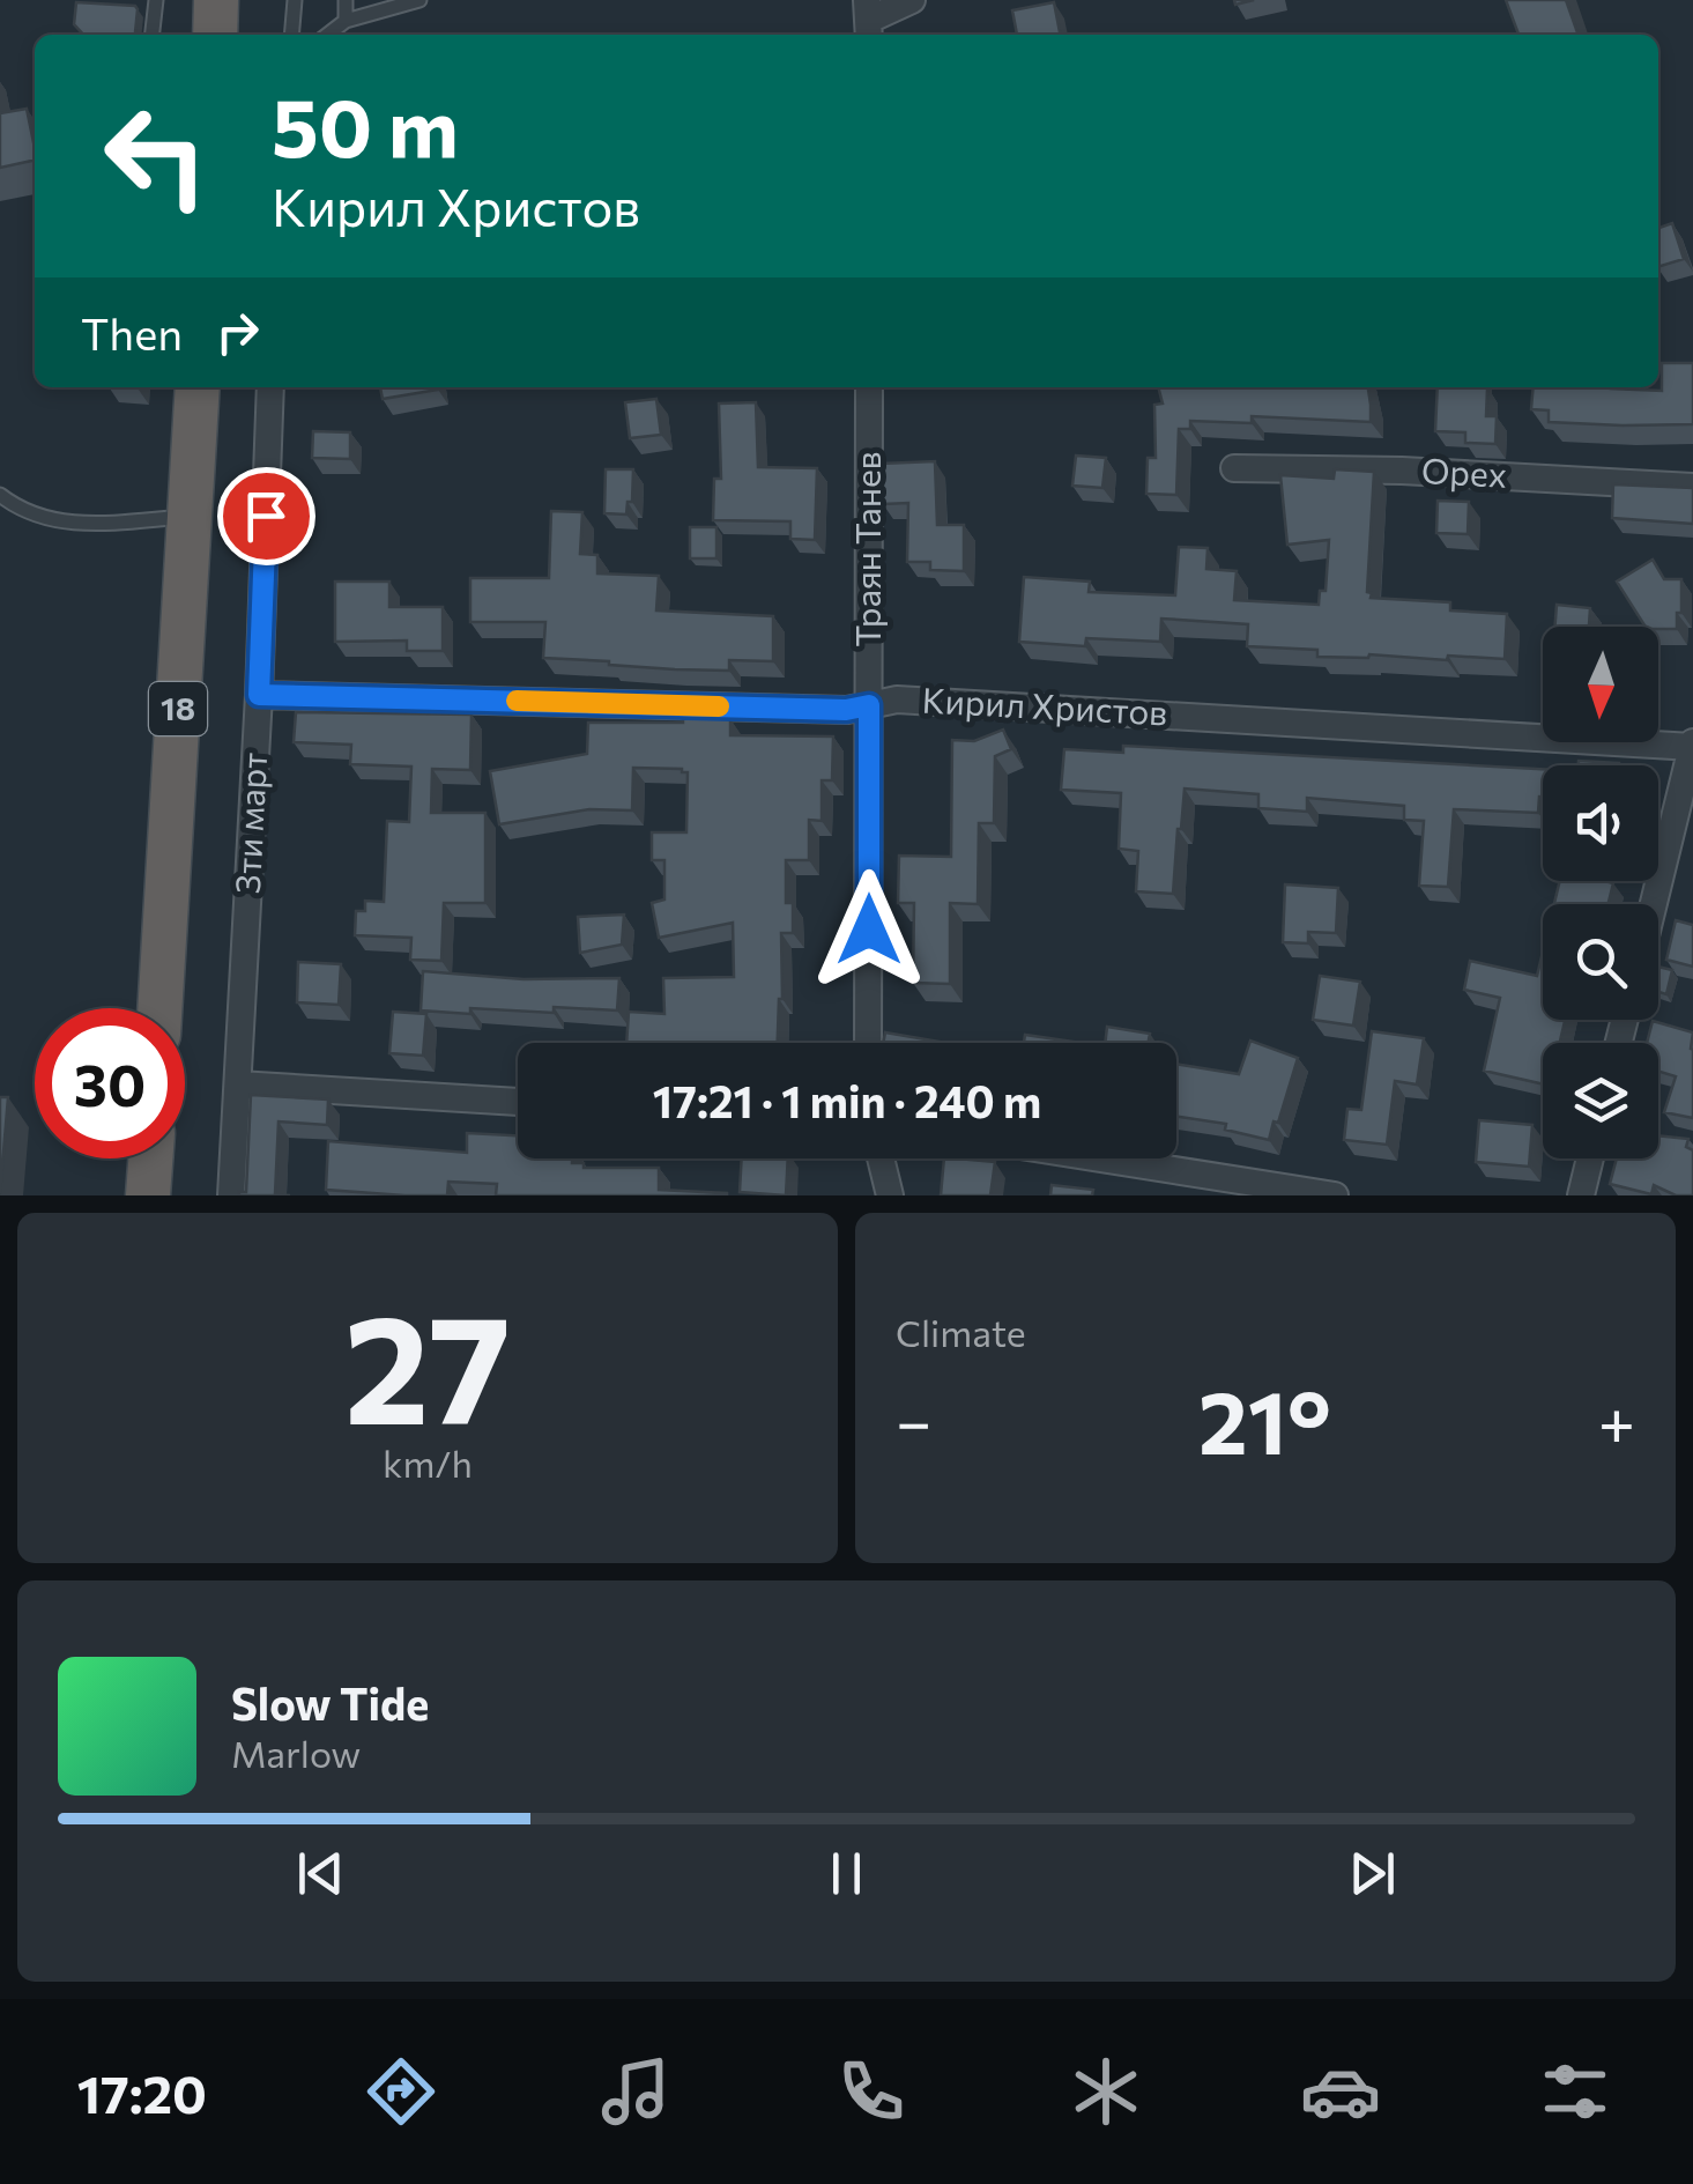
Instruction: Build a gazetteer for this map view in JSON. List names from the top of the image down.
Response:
{
  "streets": {
    "highway": ["18"],
    "street": [
      "Орех",
      "Траян Танев",
      "Кирил Христов",
      "3ти март"
    ]
  },
  "crossings": [
    ["Траян Танев", "Кирил Христов"],
    ["Кирил Христов", "3ти март"]
  ],
  "north": "bottom",
  "page": {
    "turn": ["50 m", "Кирил Христов"],
    "then": "Then",
    "limit": "30",
    "trip": "17:21 · 1 min · 240 m",
    "tile": [
      ["27", "km/h"],
      "Climate"
    ],
    "heat": ["−", "21°", "+"],
    "song": ["Slow Tide", "Marlow"],
    "tabs": "17:20"
  }
}
